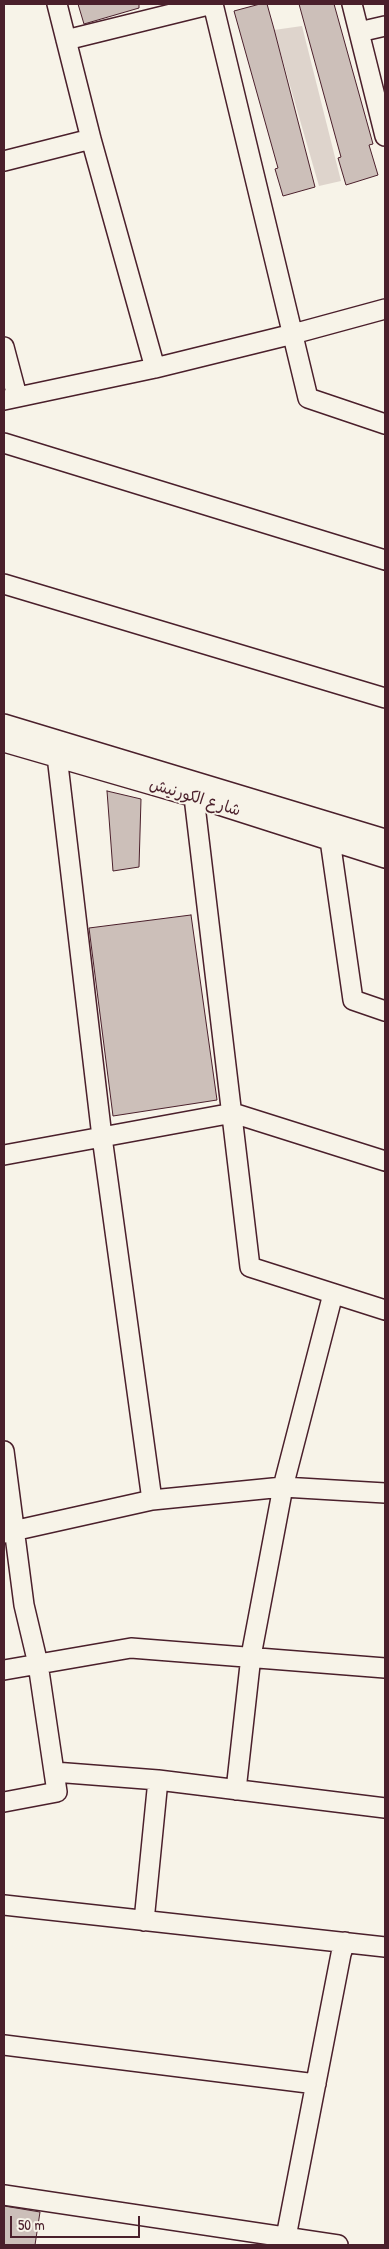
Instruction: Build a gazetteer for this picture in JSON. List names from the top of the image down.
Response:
{
  "streets": {
    "street": ["شارع الكورنيش"]
  },
  "scale_bar": "50 m"
}
